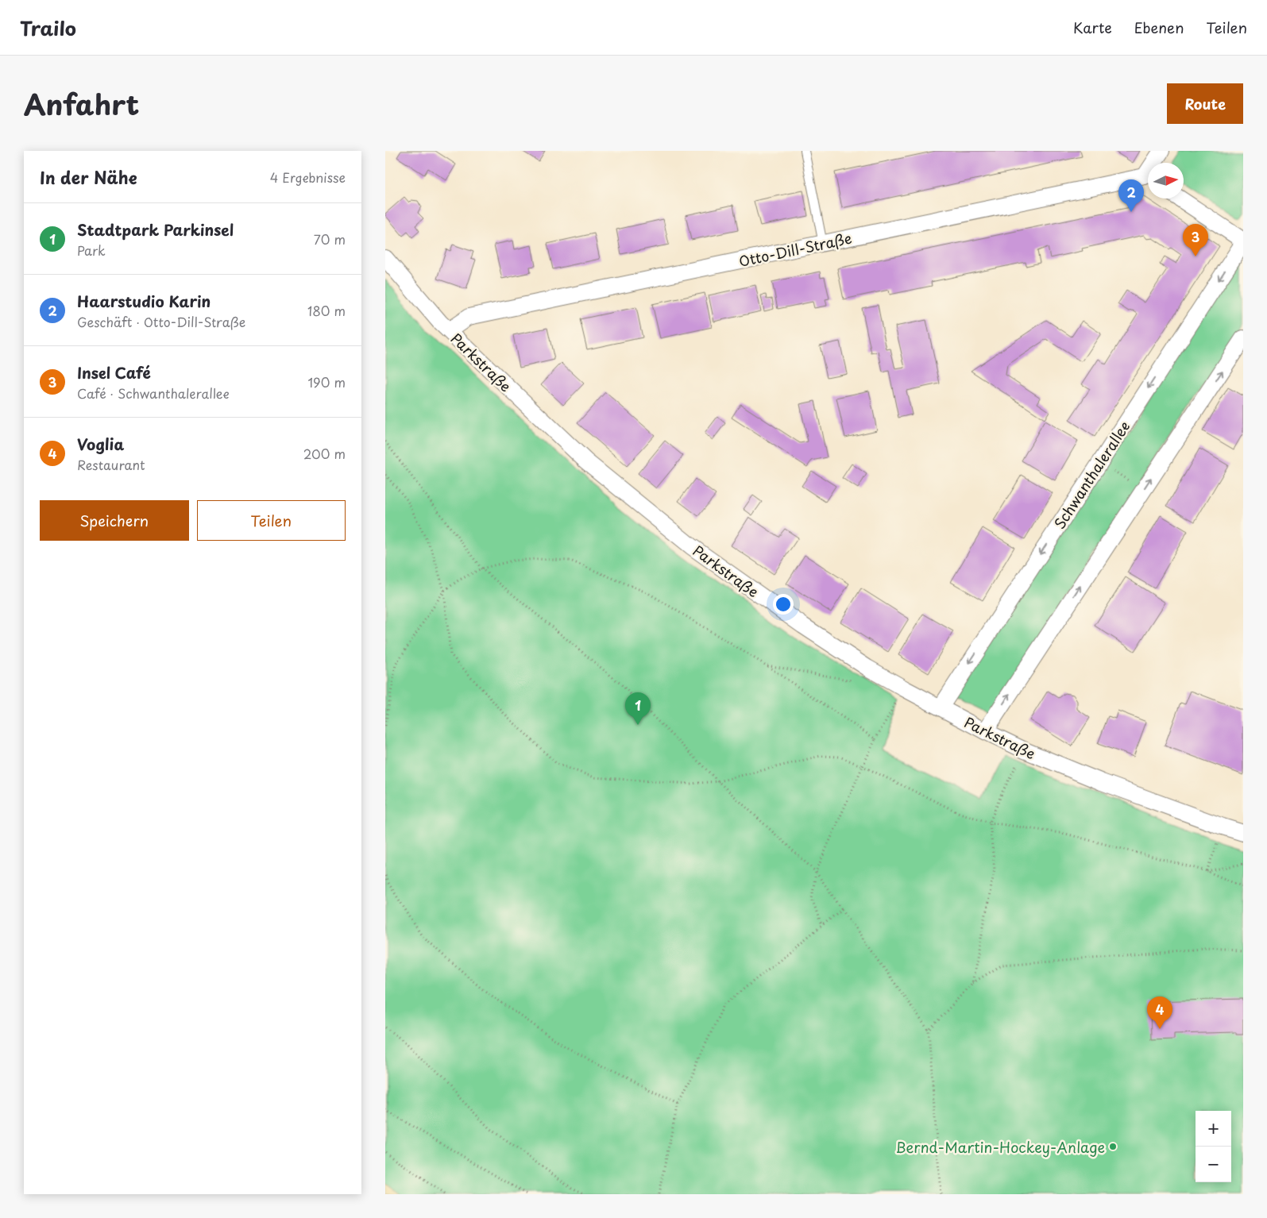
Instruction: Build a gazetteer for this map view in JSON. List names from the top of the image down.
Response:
{
  "streets": {
    "street": ["Otto-Dill-Straße", "Parkstraße", "Schwanthalerallee"]
  },
  "crossings": [
    ["Otto-Dill-Straße", "Parkstraße"],
    ["Parkstraße", "Schwanthalerallee"]
  ],
  "places": ["Bernd-Martin-Hockey-Anlage"],
  "north": "right",
  "page": {
    "header": "Trailo",
    "nav": ["Karte", "Ebenen", "Teilen"],
    "title": "Anfahrt",
    "buttons": [
      "Route",
      ["Speichern", "Teilen"]
    ],
    "heading": ["In der Nähe", "4 Ergebnisse"],
    "pins": [
      "2",
      "3",
      "1",
      "4"
    ],
    "list": [
      {
        "mark": "1",
        "name": "Stadtpark Parkinsel",
        "note": "Park",
        "value": "70 m"
      },
      {
        "mark": "2",
        "name": "Haarstudio Karin",
        "note": "Geschäft · Otto-Dill-Straße",
        "value": "180 m"
      },
      {
        "mark": "3",
        "name": "Insel Café",
        "note": "Café · Schwanthalerallee",
        "value": "190 m"
      },
      {
        "mark": "4",
        "name": "Voglia",
        "note": "Restaurant",
        "value": "200 m"
      }
    ],
    "map_buttons": ["+", "−"]
  }
}
